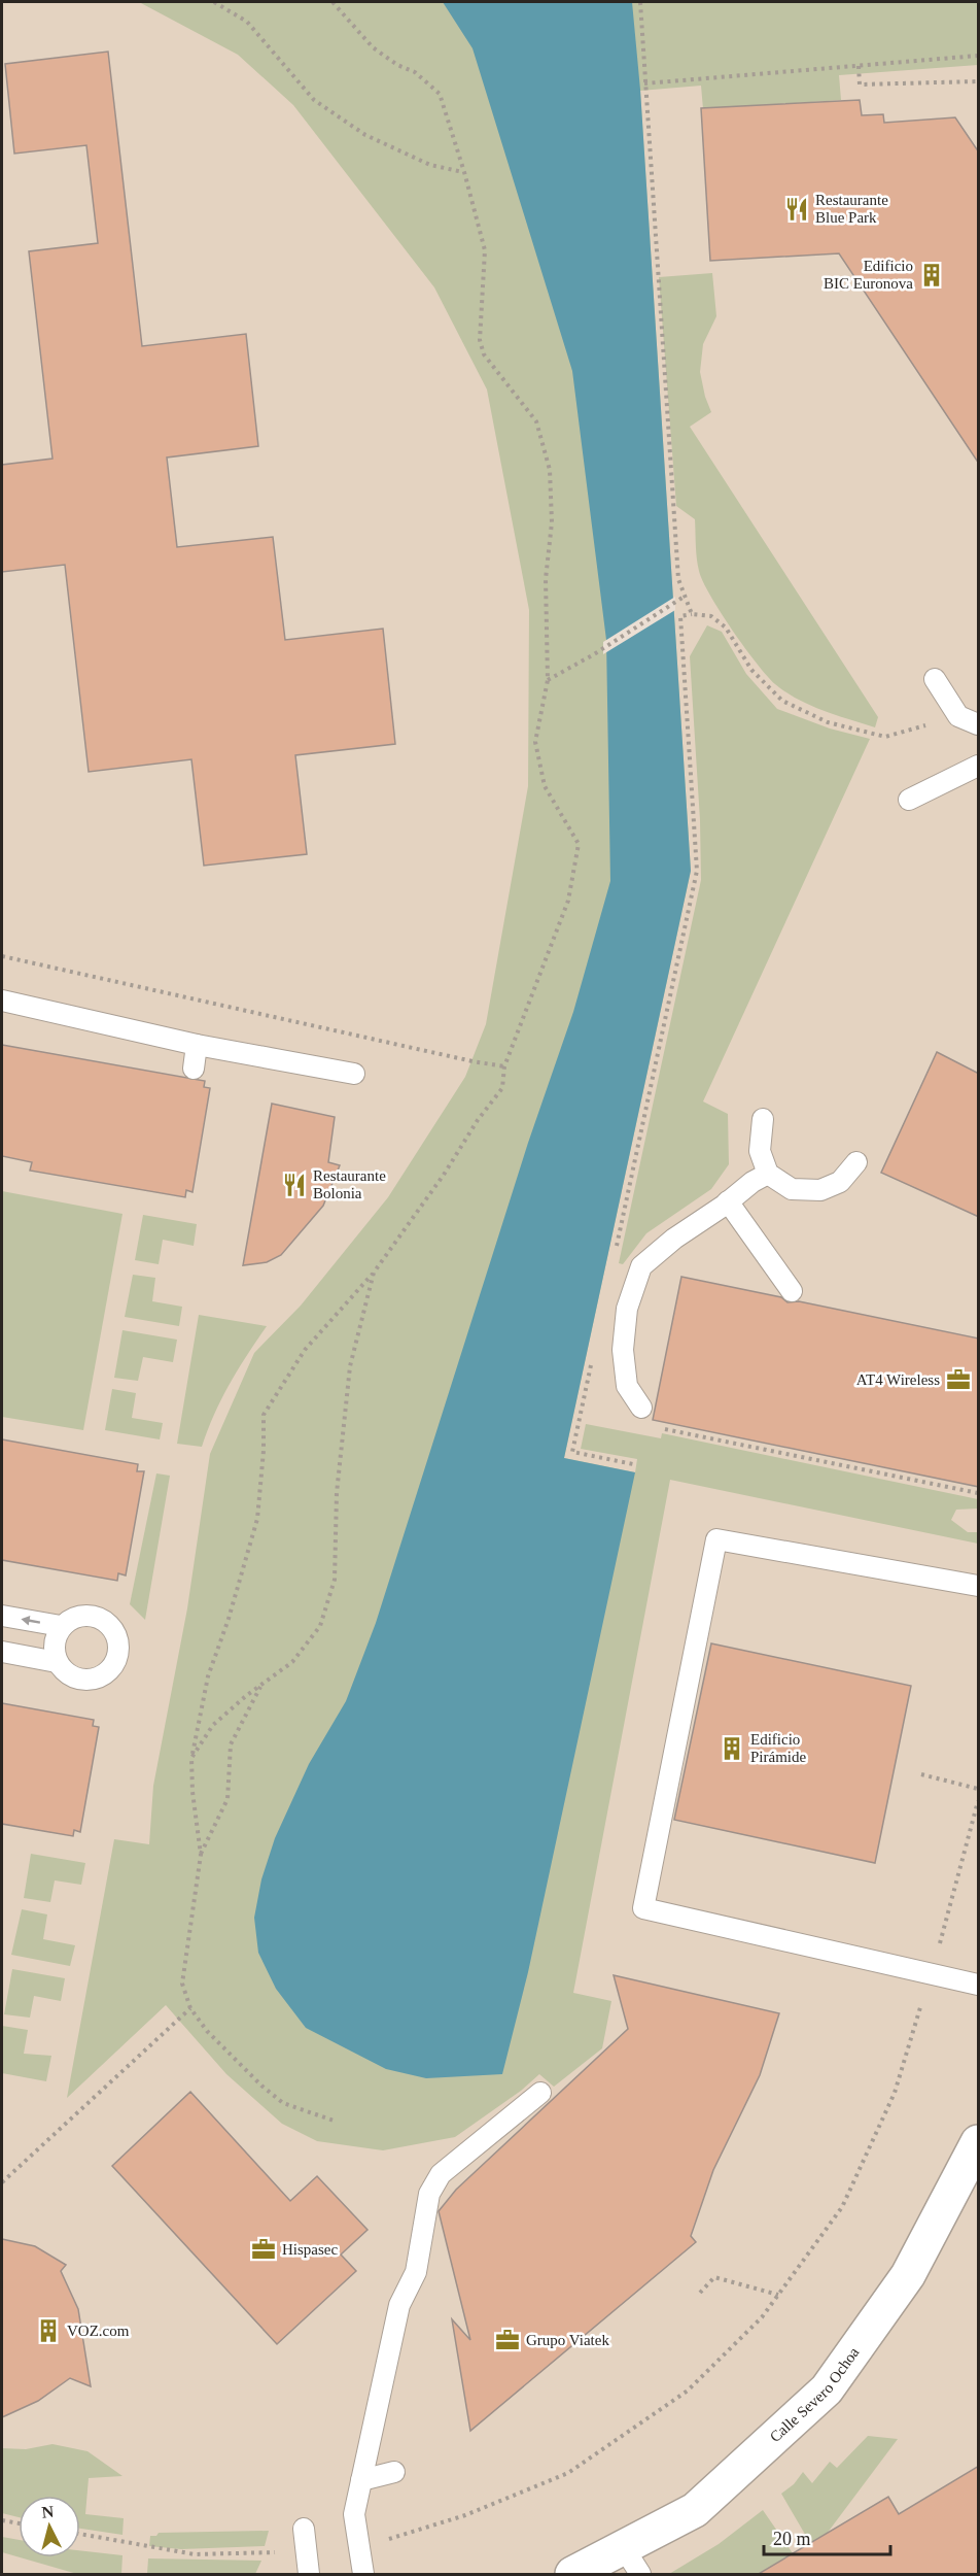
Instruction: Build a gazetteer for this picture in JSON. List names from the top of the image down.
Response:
{
  "streets": {
    "street": ["Calle Severo Ochoa"]
  },
  "places": {
    "restaurant": ["Restaurante Blue Park", "Restaurante Bolonia"],
    "building": ["Edificio BIC Euronova", "Edificio Pirámide", "VOZ.com"],
    "office": ["AT4 Wireless", "Hispasec", "Grupo Viatek"]
  },
  "scale_bar": "20 m",
  "north": "top"
}
